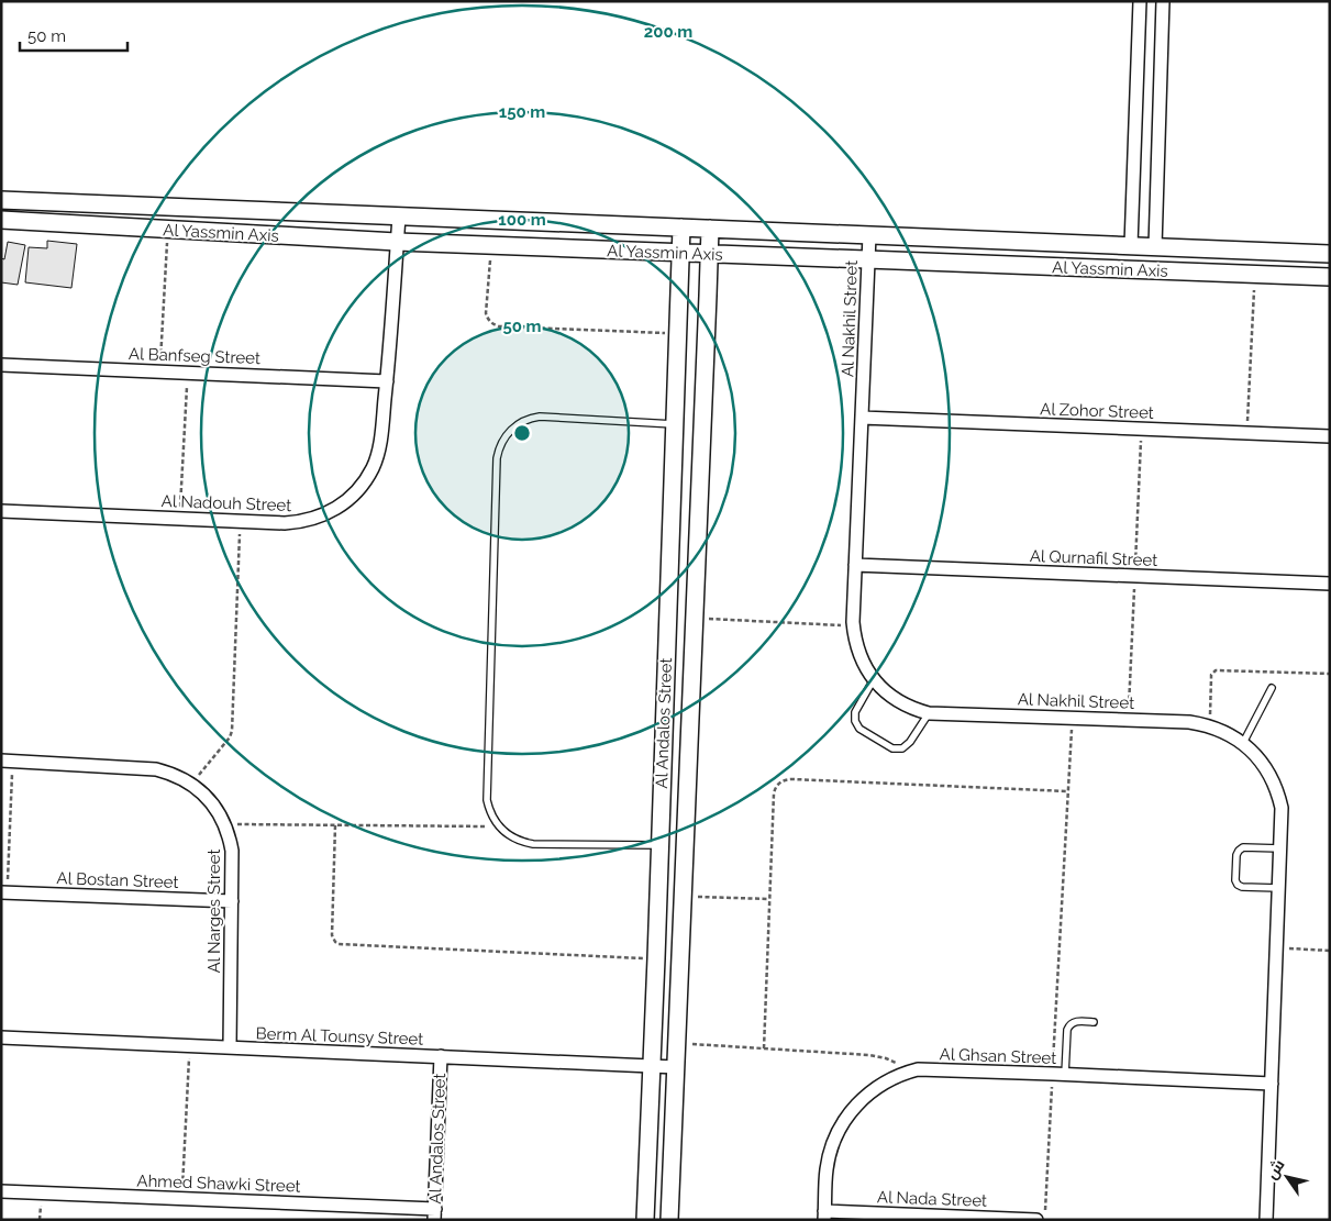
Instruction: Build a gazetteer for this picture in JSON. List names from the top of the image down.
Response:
{
  "streets": {
    "street": [
      "Al Yassmin Axis",
      "Al Nakhil Street",
      "Al Banfseg Street",
      "Al Zohor Street",
      "Al Nadouh Street",
      "Al Qurnafil Street",
      "Al Andalos Street",
      "Al Bostan Street",
      "Al Narges Street",
      "Berm Al Tounsy Street",
      "Al Ghsan Street",
      "Ahmed Shawki Street",
      "Al Nada Street"
    ]
  },
  "crossings": [
    ["Al Yassmin Axis", "Al Nakhil Street"],
    ["Al Yassmin Axis", "Al Nadouh Street"],
    ["Al Yassmin Axis", "Al Andalos Street"],
    ["Al Nakhil Street", "Al Zohor Street"],
    ["Al Nakhil Street", "Al Qurnafil Street"],
    ["Al Nakhil Street", "Al Ghsan Street"],
    ["Al Banfseg Street", "Al Nadouh Street"],
    ["Al Andalos Street", "Berm Al Tounsy Street"],
    ["Al Andalos Street", "Ahmed Shawki Street"],
    ["Al Bostan Street", "Al Narges Street"],
    ["Al Narges Street", "Berm Al Tounsy Street"],
    ["Al Ghsan Street", "Al Nada Street"]
  ],
  "scale_bar": "50 m",
  "north": "top left",
  "rings": [
    "200 m",
    "150 m",
    "100 m",
    "50 m"
  ]
}
